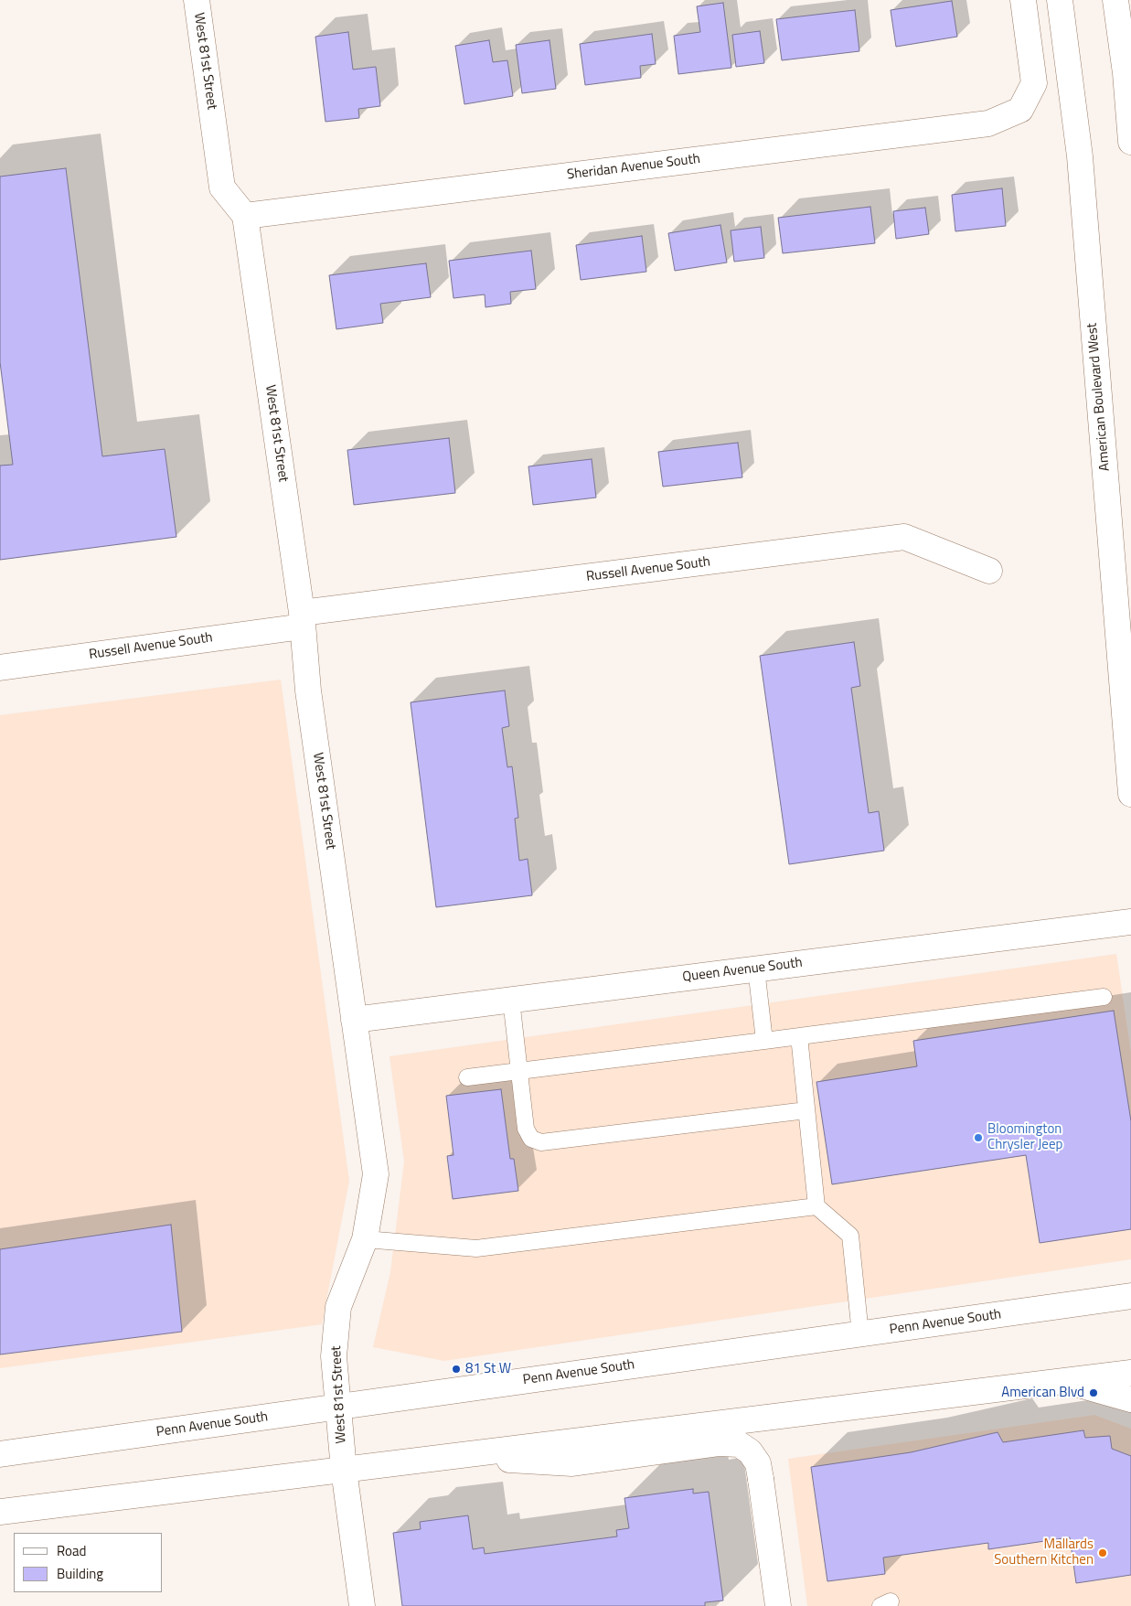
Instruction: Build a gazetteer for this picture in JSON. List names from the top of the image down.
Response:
{
  "streets": {
    "street": [
      "West 81st Street",
      "Sheridan Avenue South",
      "American Boulevard West",
      "Russell Avenue South",
      "Queen Avenue South",
      "Penn Avenue South"
    ]
  },
  "crossings": [
    ["West 81st Street", "Sheridan Avenue South"],
    ["West 81st Street", "Russell Avenue South"],
    ["West 81st Street", "Queen Avenue South"],
    ["West 81st Street", "Penn Avenue South"]
  ],
  "places": [
    "Bloomington Chrysler Jeep",
    "81 St W",
    "American Blvd",
    "Mallards Southern Kitchen"
  ],
  "legend": ["Road", "Building"]
}
